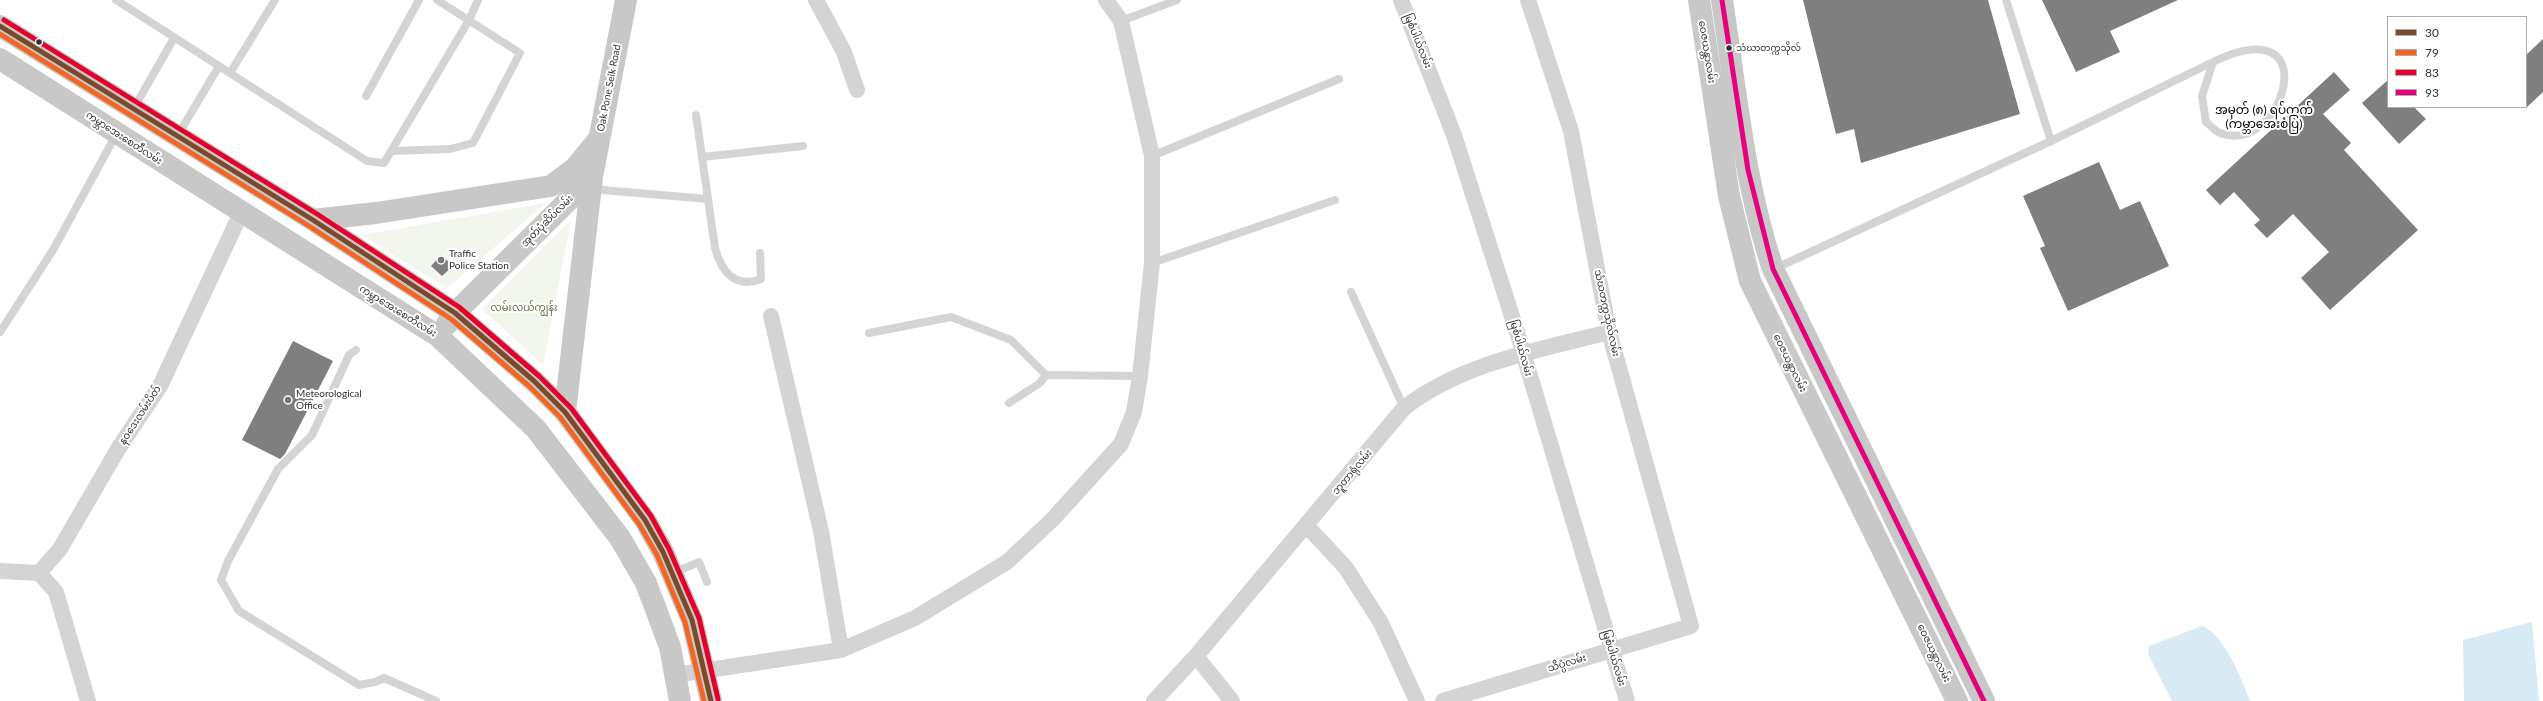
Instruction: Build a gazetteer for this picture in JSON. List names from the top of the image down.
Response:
{
  "streets": {
    "main road": [
      "ဝေဇယန္တာလမ်း",
      "Oak Pone Seik Road",
      "ကမ္ဘာအေးစေတီလမ်း",
      "အုတ်ပုံဆိပ်လမ်း"
    ],
    "street": [
      "မြစံပါယ်လမ်း",
      "သံဃတက္ကသိုလ်လမ်း",
      "နဝဒေးလမ်းပိတ်",
      "ဘူတာရုံလမ်း",
      "သိပ္ပံလမ်း"
    ]
  },
  "crossings": [
    ["မြစံပါယ်လမ်း", "ဘူတာရုံလမ်း"],
    ["မြစံပါယ်လမ်း", "သိပ္ပံလမ်း"],
    ["Oak Pone Seik Road", "အုတ်ပုံဆိပ်လမ်း"],
    ["ကမ္ဘာအေးစေတီလမ်း", "အုတ်ပုံဆိပ်လမ်း"],
    ["ကမ္ဘာအေးစေတီလမ်း", "နဝဒေးလမ်းပိတ်"],
    ["သံဃတက္ကသိုလ်လမ်း", "ဘူတာရုံလမ်း"],
    ["သံဃတက္ကသိုလ်လမ်း", "သိပ္ပံလမ်း"]
  ],
  "districts": ["အမှတ် (၈) ရပ်ကွက် (ကမ္ဘာအေးစံပြ)"],
  "parks": ["လမ်းလယ်ကျွန်း"],
  "places": ["သံဃာတက္ကသိုလ်", "Traffic Police Station", "Meteorological Office"],
  "lines": [
    "transit line 93",
    "transit line 83",
    "transit line 30",
    "transit line 79"
  ],
  "legend": [
    "30",
    "79",
    "83",
    "93"
  ]
}
